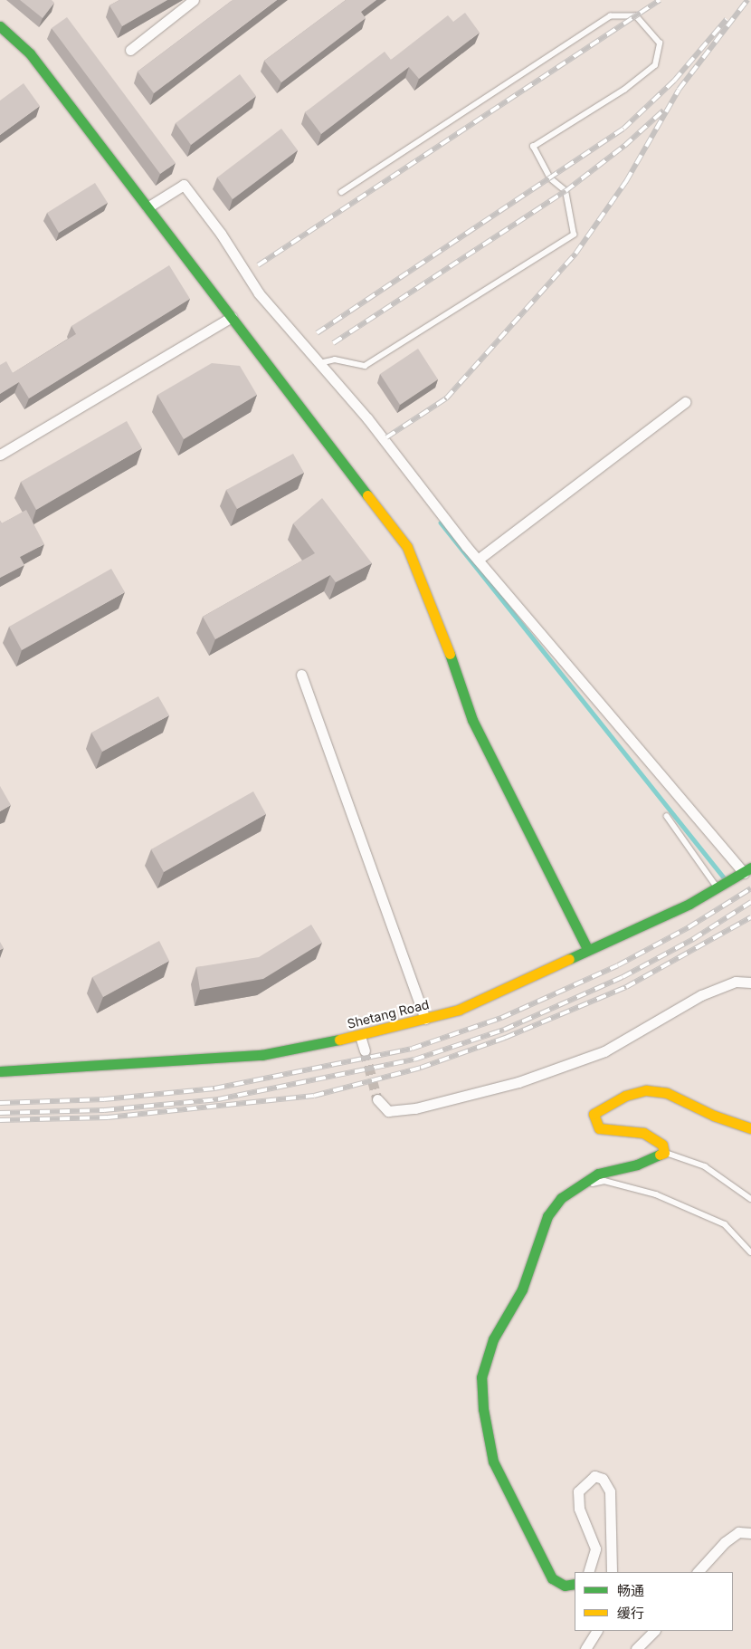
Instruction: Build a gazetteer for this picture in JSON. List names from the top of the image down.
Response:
{
  "streets": {
    "street": ["Shetang Road"]
  },
  "legend": ["畅通", "缓行"]
}
